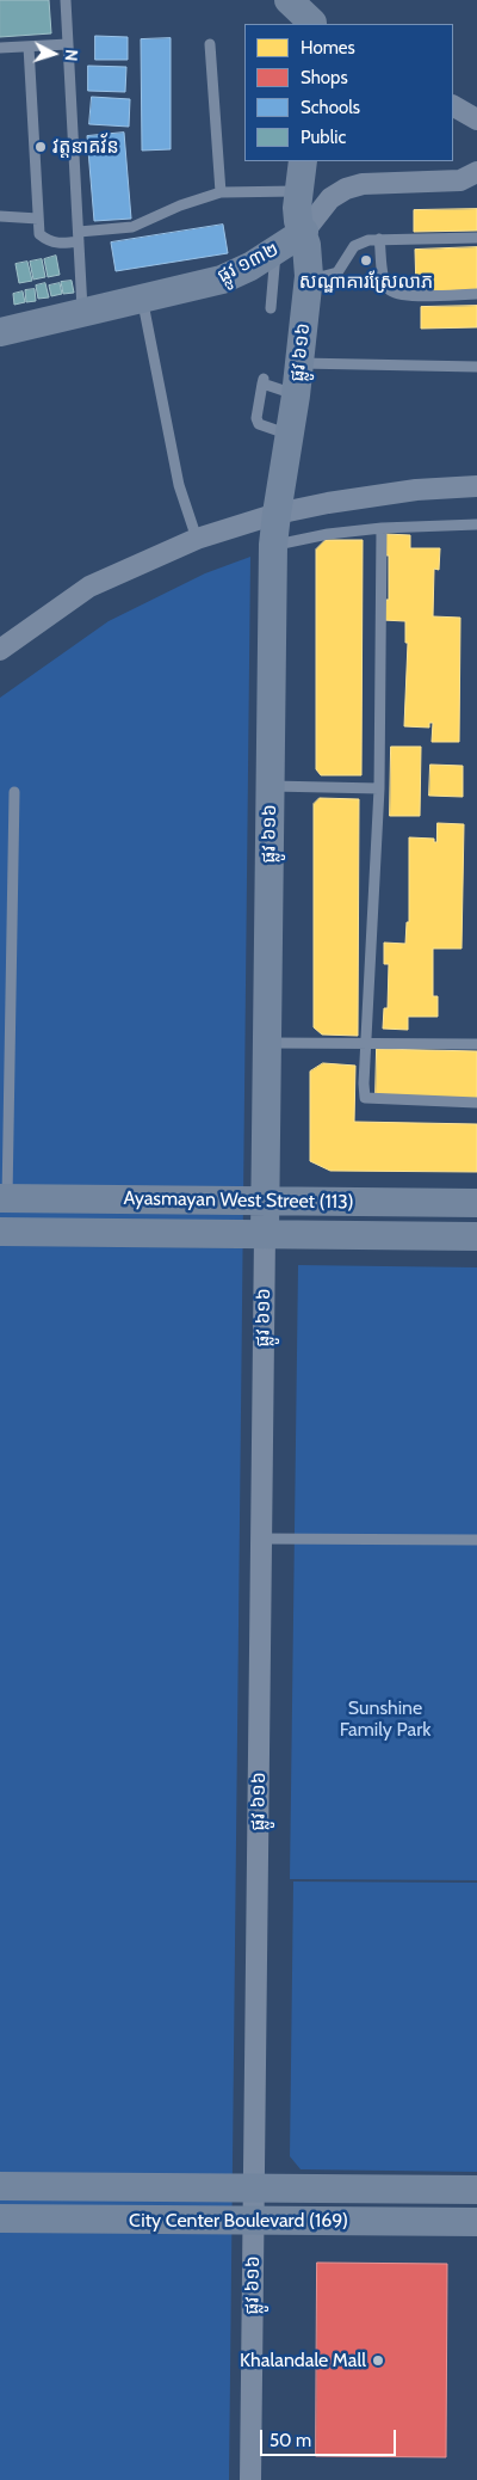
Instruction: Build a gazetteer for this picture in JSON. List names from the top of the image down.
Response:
{
  "streets": {
    "street": [
      "ផ្លូវ ១៣២",
      "ផ្លូវ ៦១៦",
      "Ayasmayan West Street (113)",
      "City Center Boulevard (169)"
    ]
  },
  "crossings": [
    ["ផ្លូវ ១៣២", "ផ្លូវ ៦១៦"],
    ["ផ្លូវ ៦១៦", "Ayasmayan West Street (113)"],
    ["ផ្លូវ ៦១៦", "City Center Boulevard (169)"]
  ],
  "parks": ["Sunshine Family Park"],
  "places": ["វត្តនាគវ័ន", "សណ្ឋាគារស្រែលាភ", "Khalandale Mall"],
  "legend": [
    "Homes",
    "Shops",
    "Schools",
    "Public"
  ],
  "scale_bar": "50 m",
  "north": "right"
}
